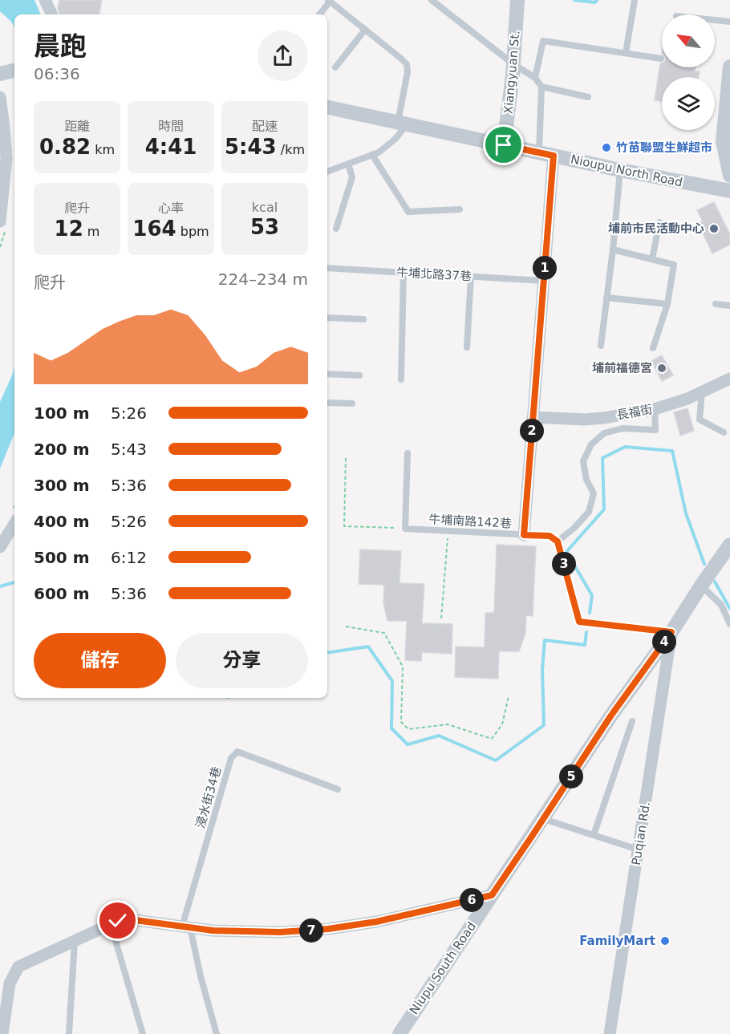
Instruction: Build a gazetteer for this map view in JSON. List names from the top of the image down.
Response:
{
  "streets": {
    "street": [
      "Xiangyuan St.",
      "Nioupu North Road",
      "長福街",
      "Puqian Rd.",
      "Niupu South Road"
    ],
    "lane": ["牛埔北路37巷", "牛埔南路142巷", "浸水街34巷"]
  },
  "crossings": [
    ["Xiangyuan St.", "Nioupu North Road"],
    ["Puqian Rd.", "Niupu South Road"]
  ],
  "places": [
    "竹苗聯盟生鮮超市",
    "埔前市民活動中心",
    "埔前福德宮",
    "FamilyMart"
  ],
  "north": "top left",
  "page": {
    "heading": ["晨跑", "06:36"],
    "stats": [
      ["距離", "0.82 km"],
      ["時間", "4:41"],
      ["配速", "5:43 /km"],
      ["爬升", "12 m"],
      ["心率", "164 bpm"],
      ["kcal", "53"]
    ],
    "pins": [
      "1",
      "2",
      "3",
      "4",
      "5",
      "6",
      "7"
    ],
    "chart": ["爬升", "224–234 m"],
    "list": [
      {
        "name": "100 m",
        "note": "5:26"
      },
      {
        "name": "200 m",
        "note": "5:43"
      },
      {
        "name": "300 m",
        "note": "5:36"
      },
      {
        "name": "400 m",
        "note": "5:26"
      },
      {
        "name": "500 m",
        "note": "6:12"
      },
      {
        "name": "600 m",
        "note": "5:36"
      }
    ],
    "buttons": ["儲存", "分享"]
  }
}
